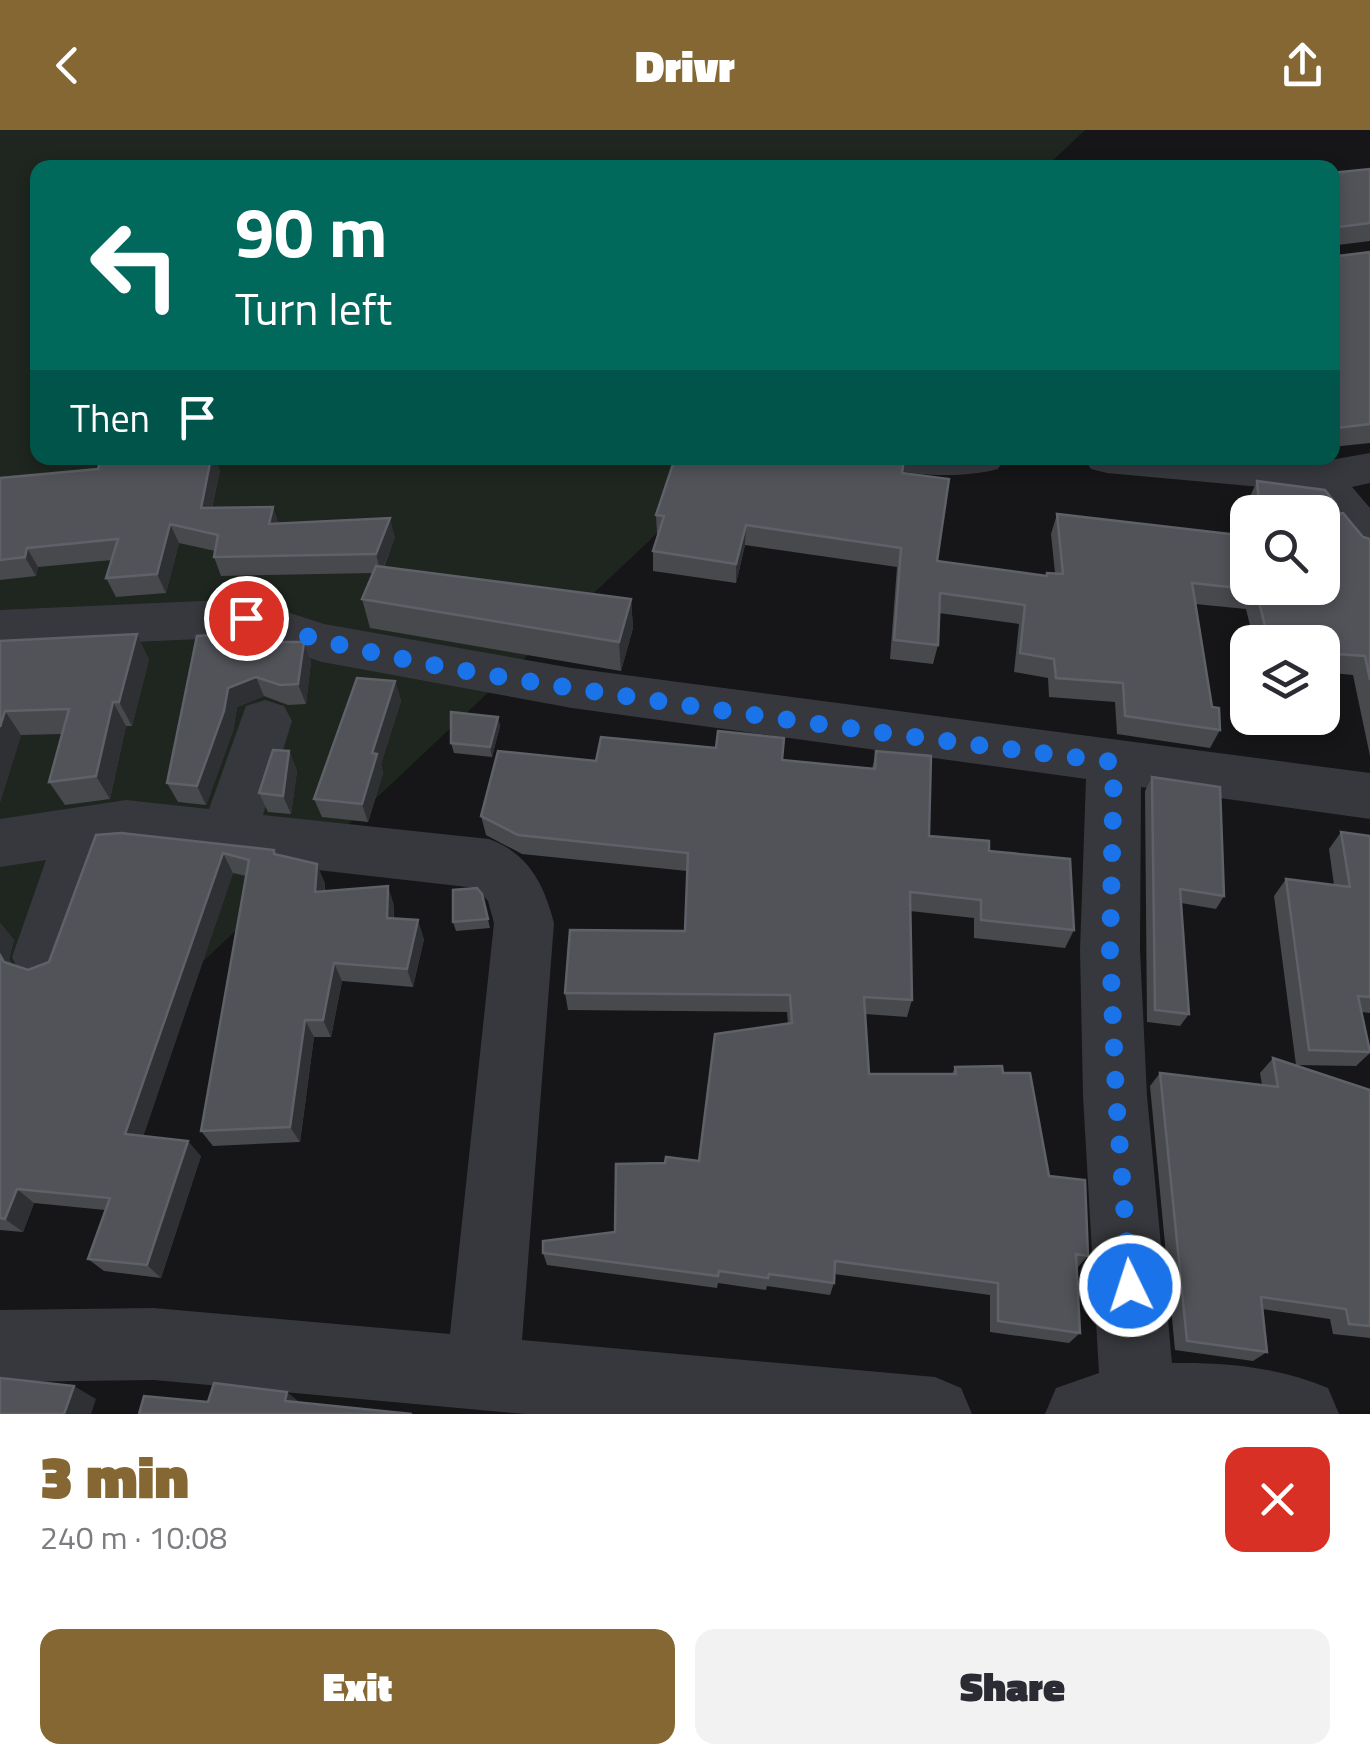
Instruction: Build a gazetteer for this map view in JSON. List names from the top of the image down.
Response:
{
  "page": {
    "header": "Drivr",
    "turn": ["90 m", "Turn left"],
    "then": "Then",
    "heading": ["3 min", "240 m · 10:08"],
    "buttons": ["Exit", "Share"]
  }
}
